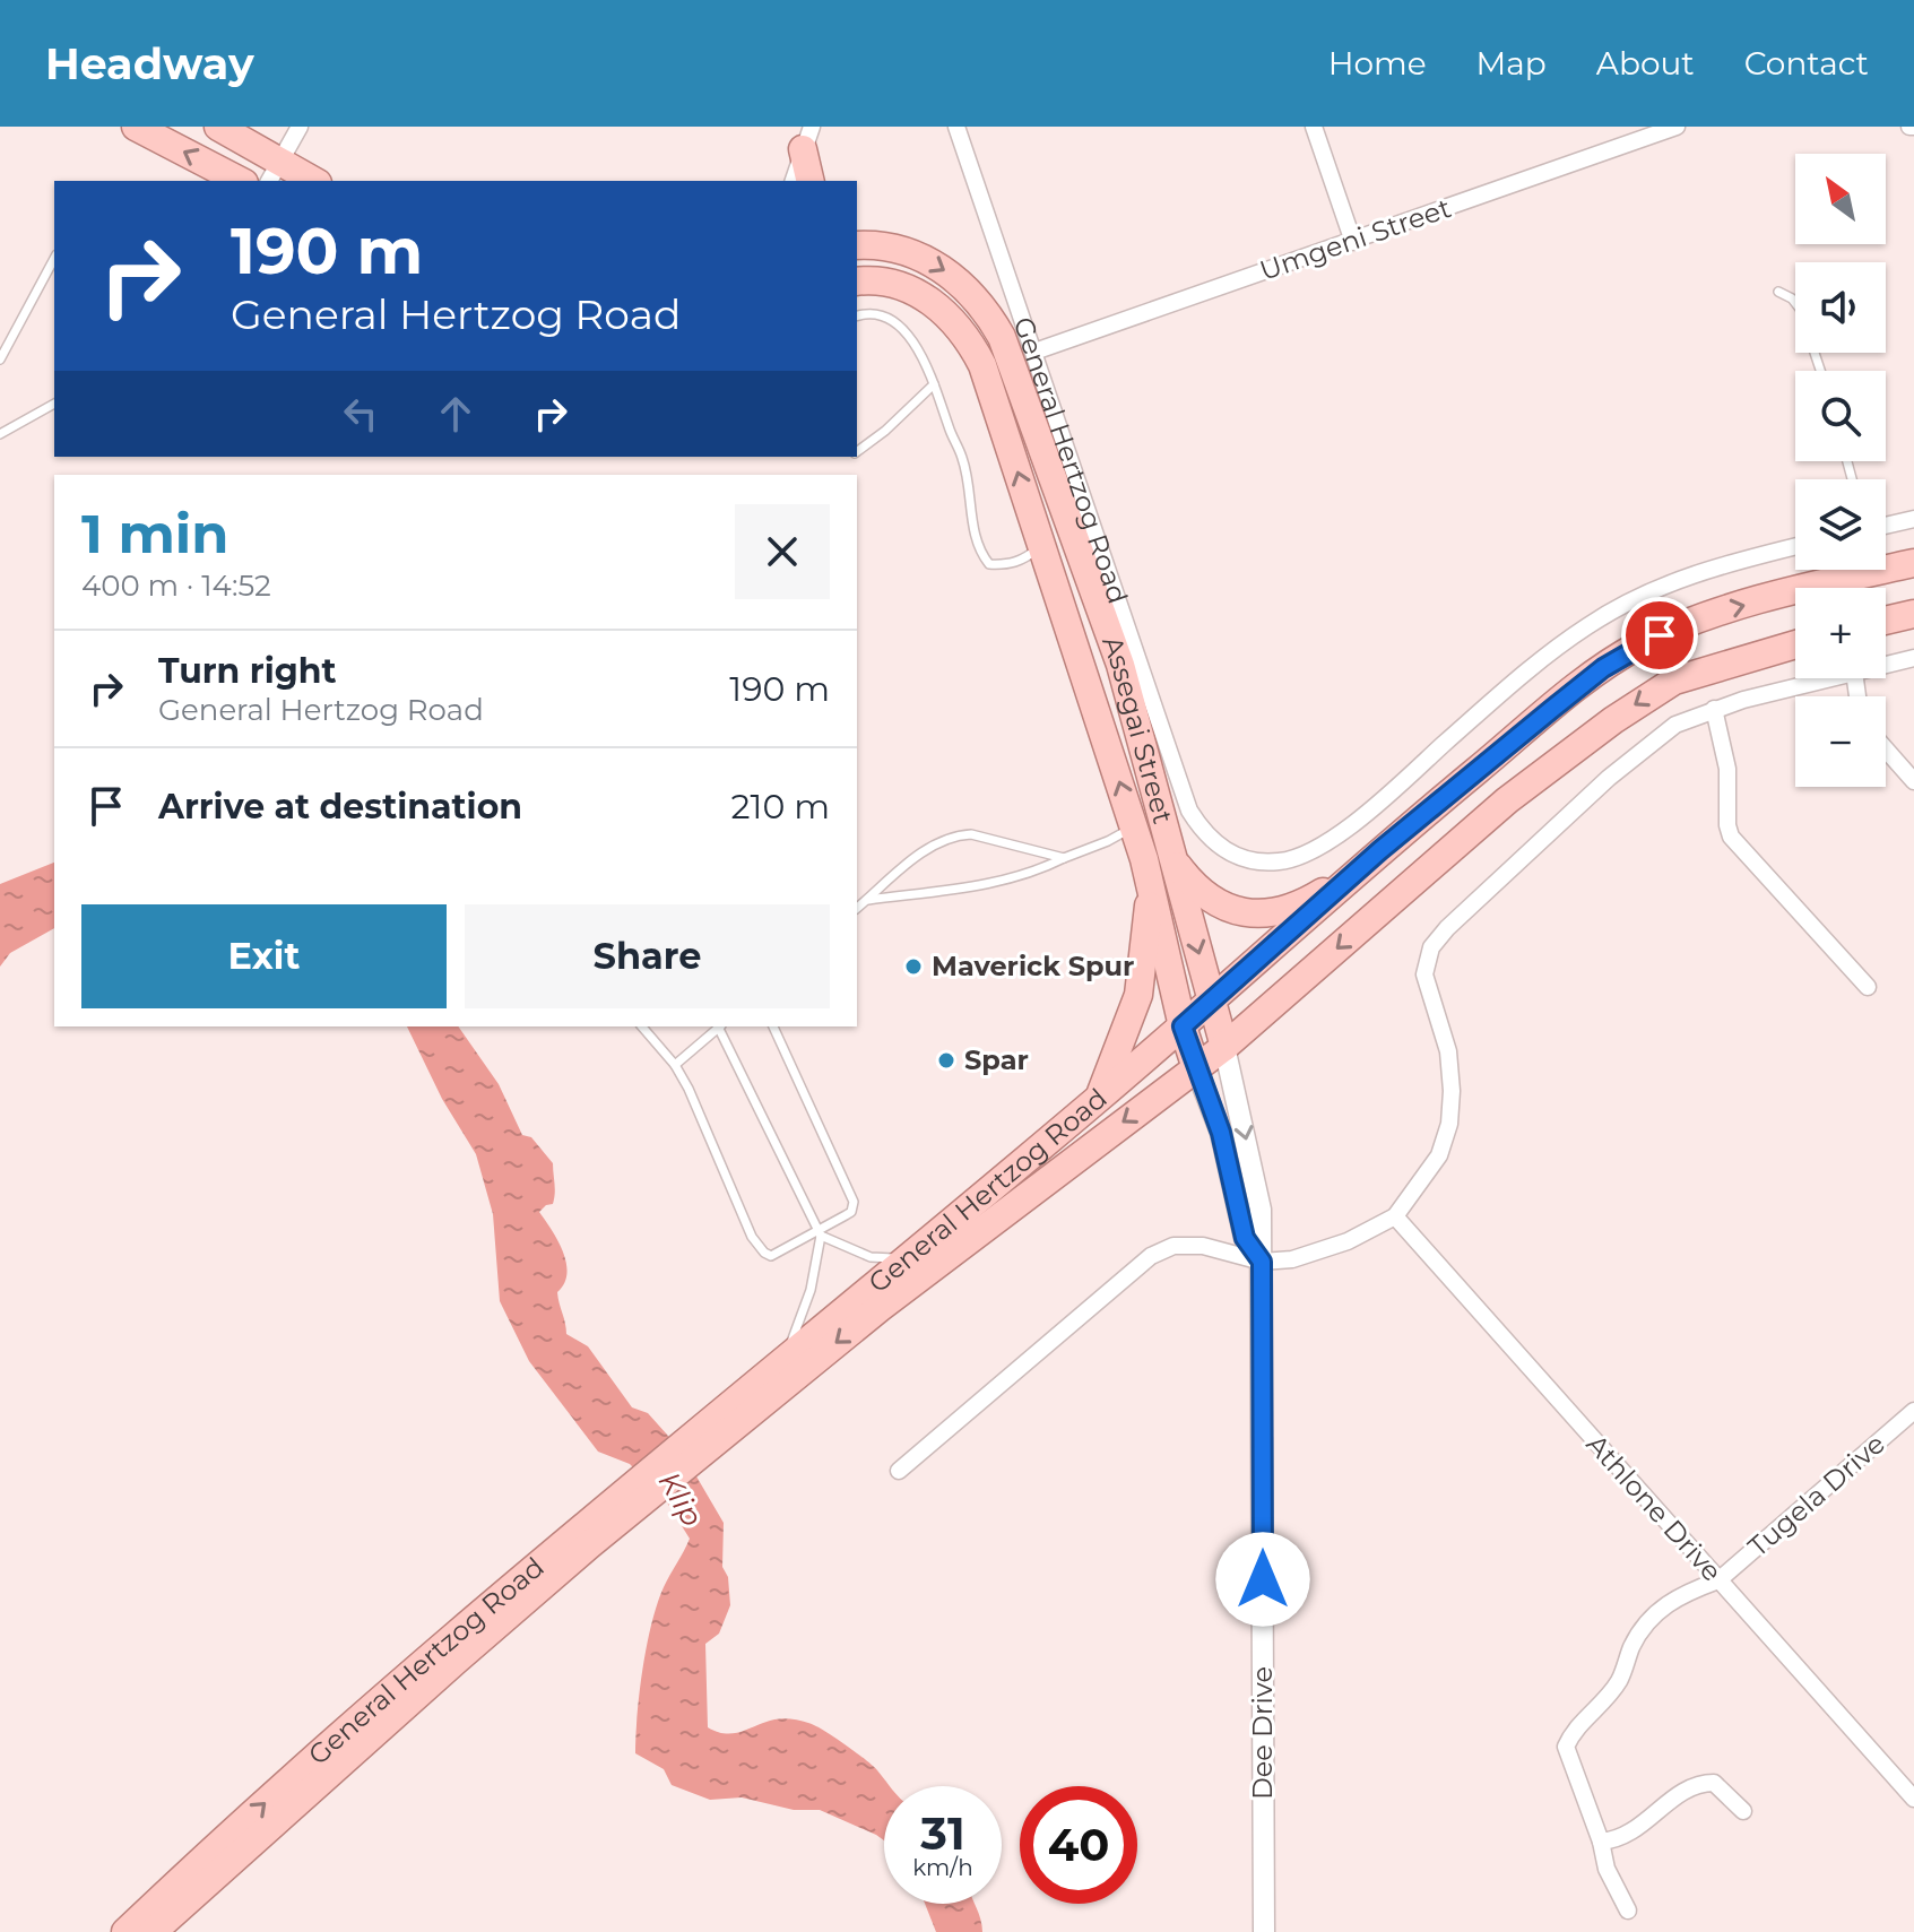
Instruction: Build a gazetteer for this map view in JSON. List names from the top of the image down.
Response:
{
  "streets": {
    "main road": ["General Hertzog Road", "Assegai Street"],
    "street": [
      "Umgeni Street",
      "Tugela Drive",
      "Athlone Drive",
      "Dee Drive"
    ]
  },
  "crossings": [
    ["Umgeni Street", "General Hertzog Road"],
    ["General Hertzog Road", "Assegai Street"],
    ["General Hertzog Road", "Dee Drive"],
    ["Assegai Street", "Dee Drive"],
    ["Tugela Drive", "Athlone Drive"]
  ],
  "water": ["Klip"],
  "places": ["Maverick Spur", "Spar"],
  "north": "top left",
  "page": {
    "header": "Headway",
    "nav": [
      "Home",
      "Map",
      "About",
      "Contact"
    ],
    "map_buttons": ["+", "−"],
    "turn": ["190 m", "General Hertzog Road"],
    "heading": ["1 min", "400 m · 14:52"],
    "list": [
      {
        "name": "Turn right",
        "note": "General Hertzog Road",
        "value": "190 m"
      },
      {
        "name": "Arrive at destination",
        "value": "210 m"
      }
    ],
    "buttons": ["Exit", "Share"],
    "speed": "31 km/h",
    "limit": "40"
  }
}
